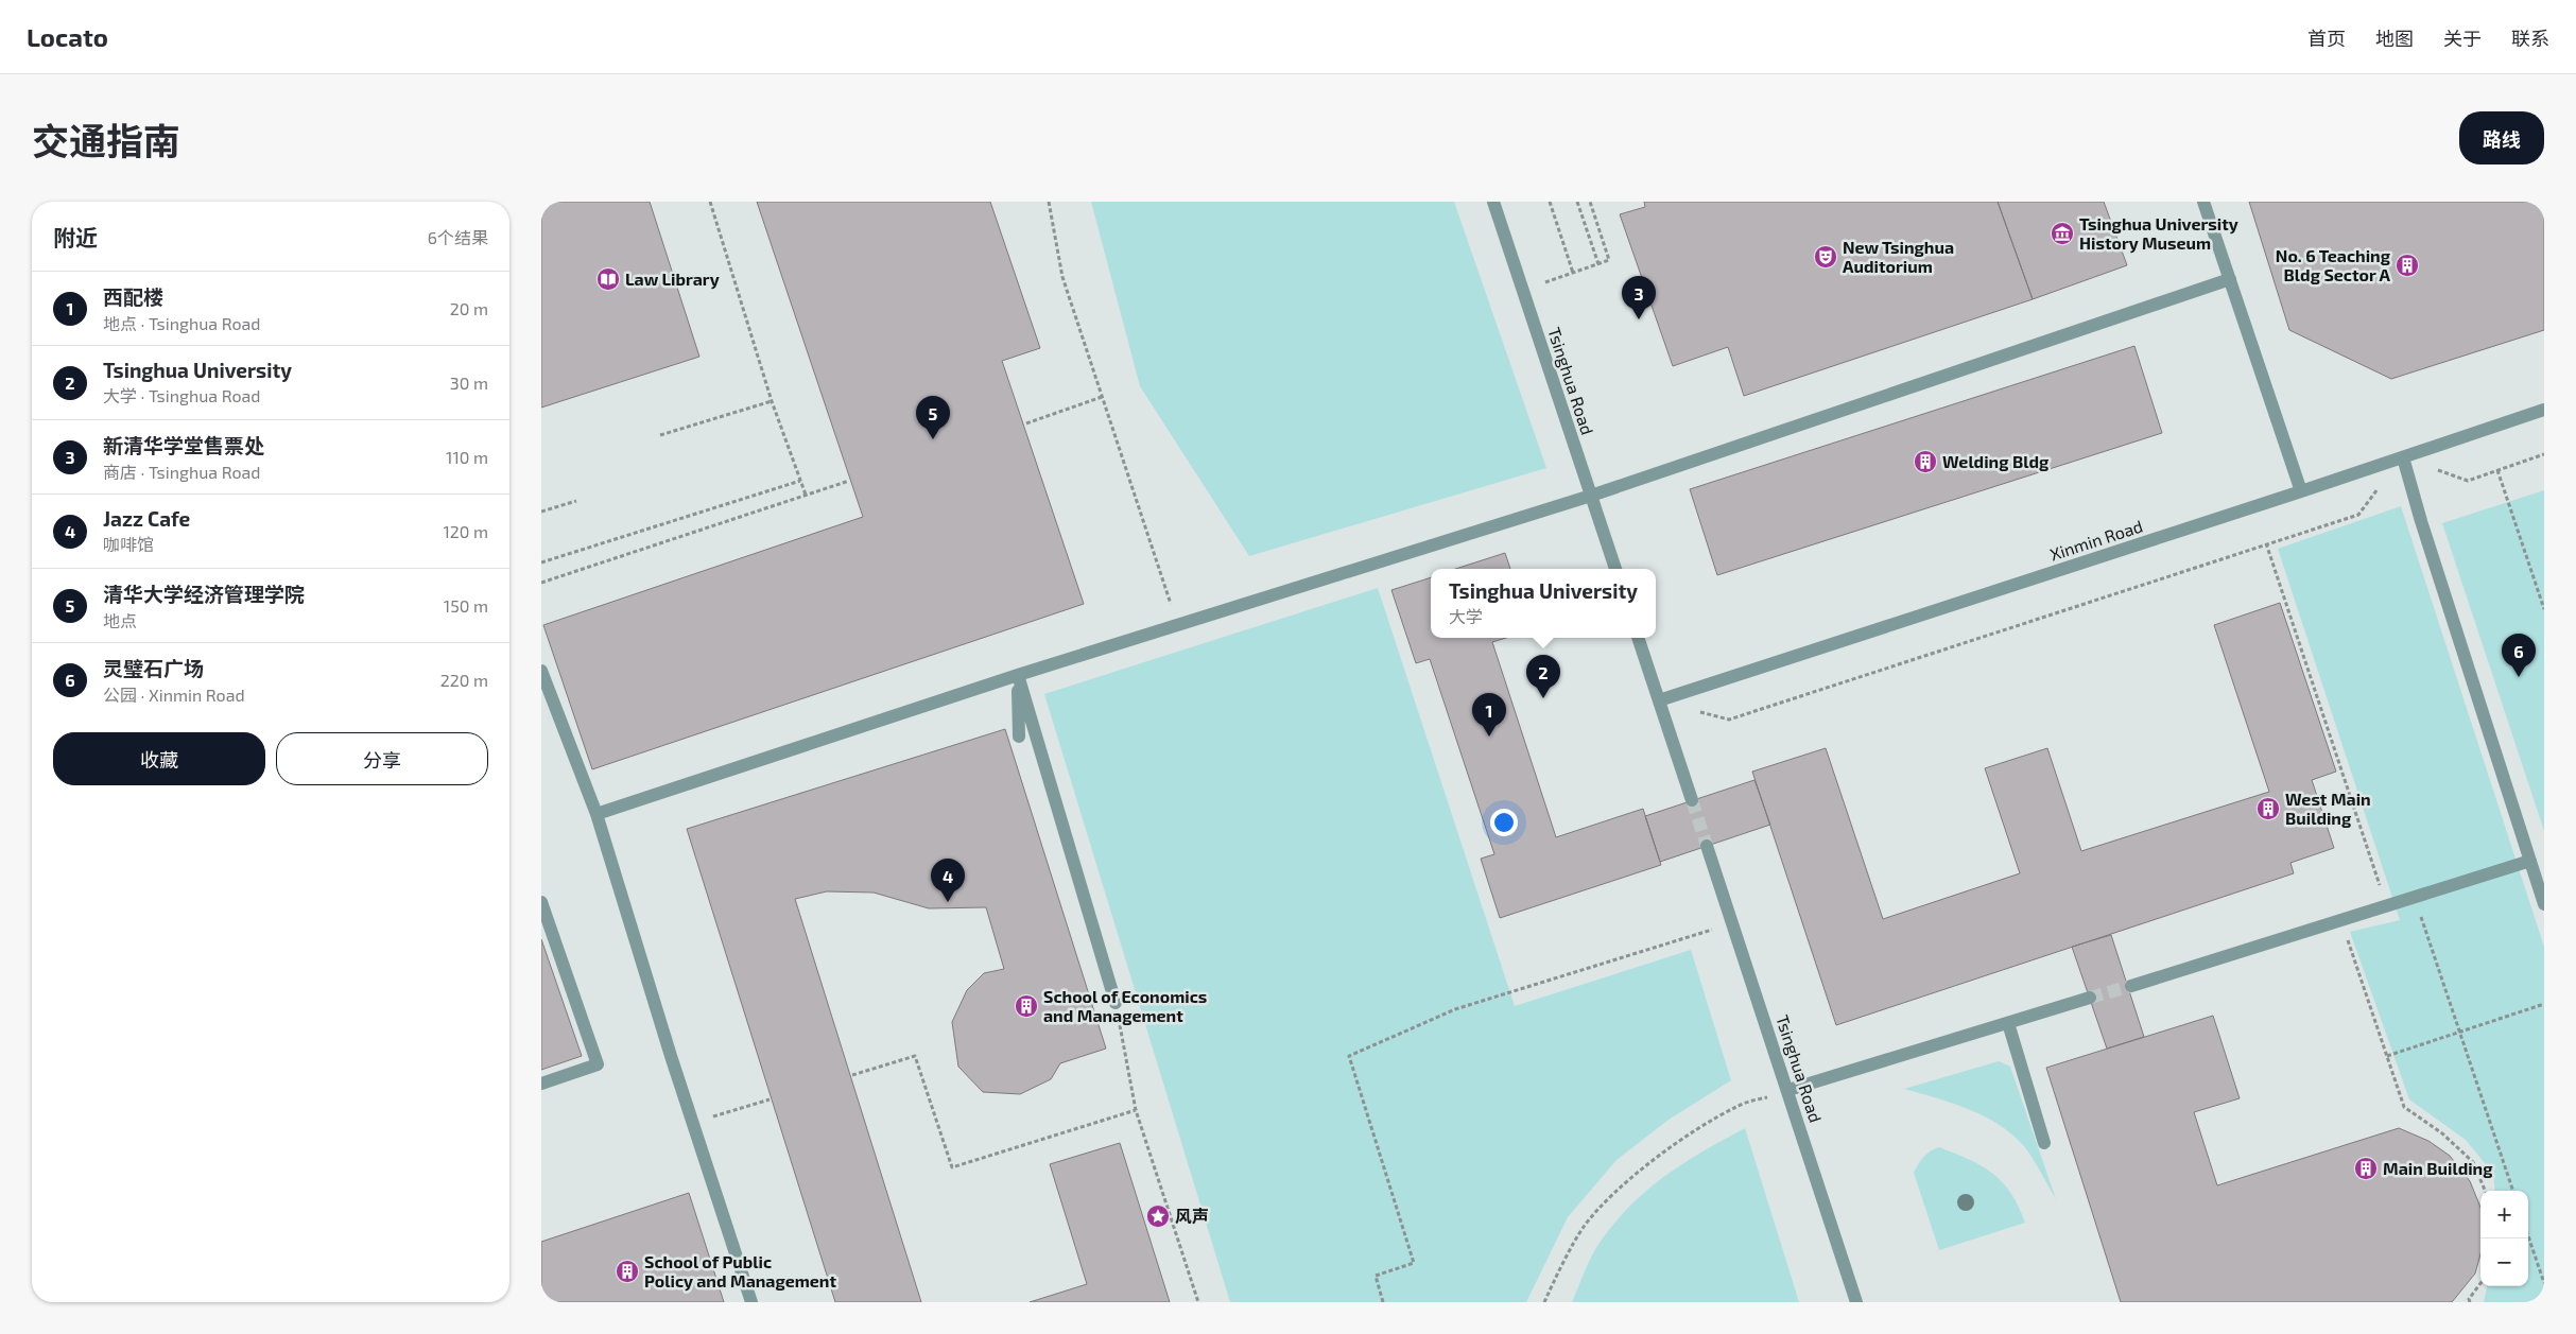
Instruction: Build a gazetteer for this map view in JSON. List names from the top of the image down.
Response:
{
  "streets": {
    "street": ["Tsinghua Road", "Xinmin Road"]
  },
  "places": {
    "museum": ["Tsinghua University History Museum"],
    "theatre": ["New Tsinghua Auditorium"],
    "building": [
      "No. 6 Teaching Bldg Sector A",
      "Welding Bldg",
      "West Main Building",
      "School of Economics and Management",
      "Main Building",
      "School of Public Policy and Management"
    ],
    "library": ["Law Library"],
    "place": ["风声"]
  },
  "page": {
    "header": "Locato",
    "nav": [
      "首页",
      "地图",
      "关于",
      "联系"
    ],
    "title": "交通指南",
    "buttons": [
      "路线",
      ["收藏", "分享"]
    ],
    "heading": ["附近", "6个结果"],
    "list": [
      {
        "mark": "1",
        "name": "西配楼",
        "note": "地点 · Tsinghua Road",
        "value": "20 m"
      },
      {
        "mark": "2",
        "name": "Tsinghua University",
        "note": "大学 · Tsinghua Road",
        "value": "30 m"
      },
      {
        "mark": "3",
        "name": "新清华学堂售票处",
        "note": "商店 · Tsinghua Road",
        "value": "110 m"
      },
      {
        "mark": "4",
        "name": "Jazz Cafe",
        "note": "咖啡馆",
        "value": "120 m"
      },
      {
        "mark": "5",
        "name": "清华大学经济管理学院",
        "note": "地点",
        "value": "150 m"
      },
      {
        "mark": "6",
        "name": "灵璧石广场",
        "note": "公园 · Xinmin Road",
        "value": "220 m"
      }
    ],
    "pins": [
      "3",
      "5",
      "6",
      "2",
      "1",
      "4"
    ],
    "popup": ["Tsinghua University", "大学"],
    "map_buttons": ["+", "−"]
  }
}
